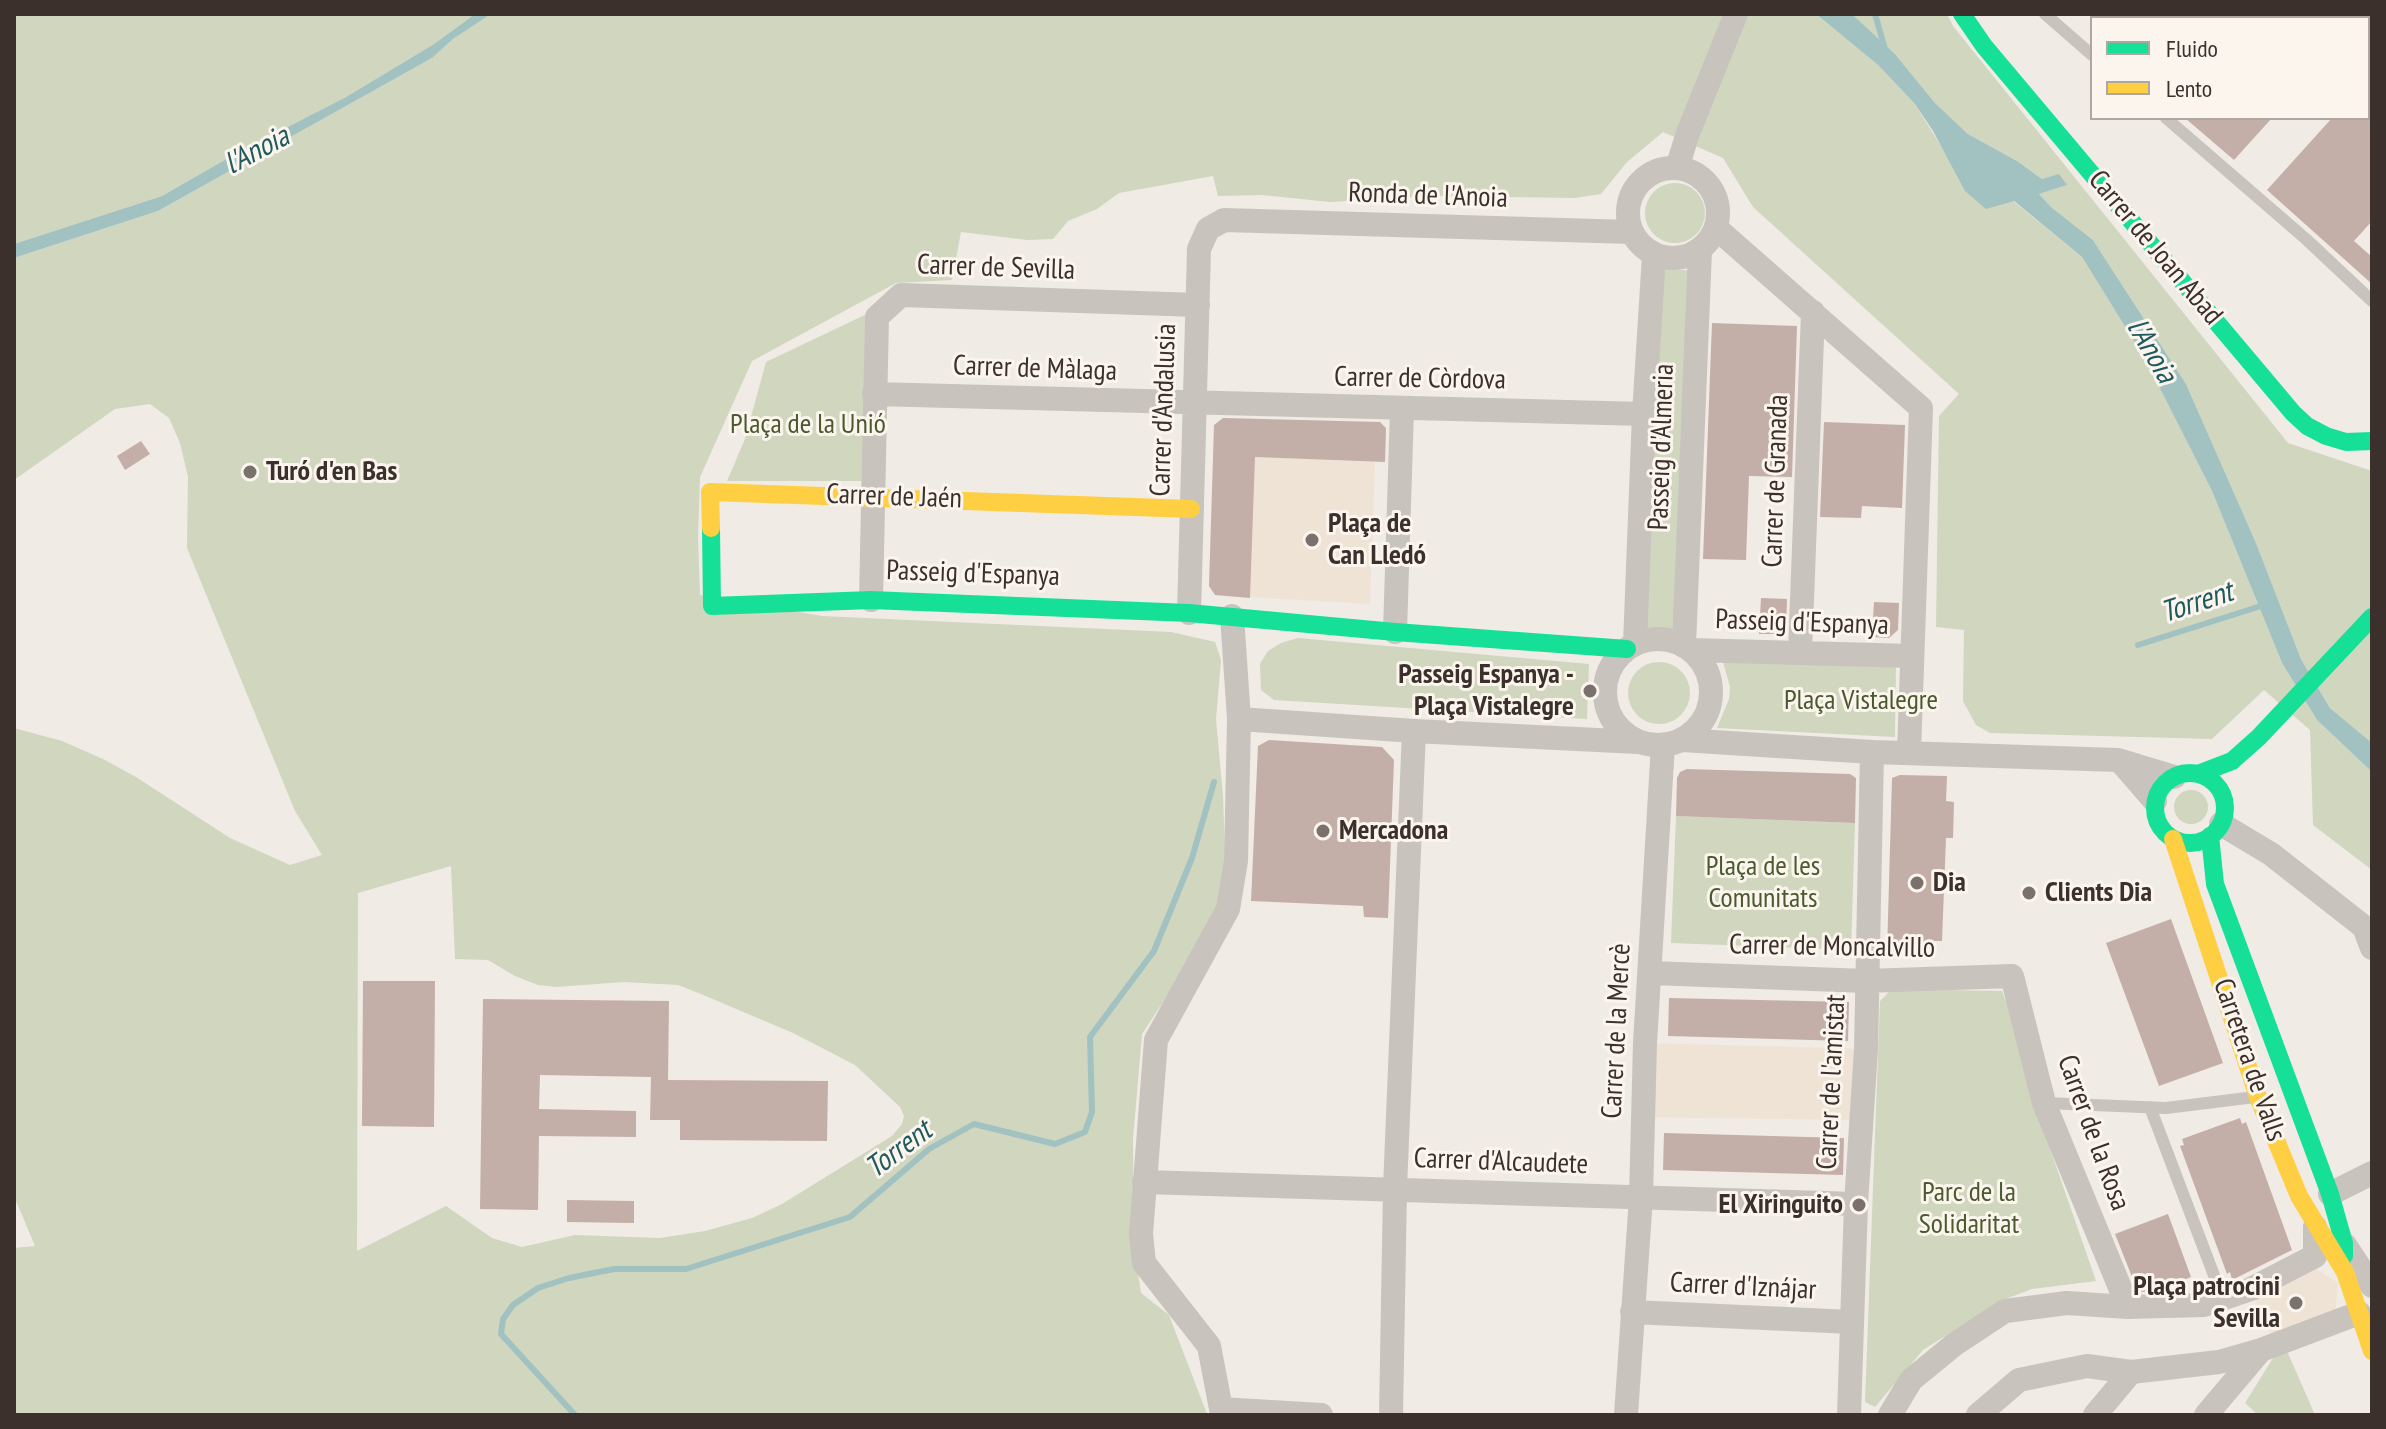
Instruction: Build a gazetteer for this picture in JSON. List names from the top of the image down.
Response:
{
  "streets": {
    "street": [
      "Ronda de l'Anoia",
      "Carrer de Joan Abad",
      "Carrer de Sevilla",
      "Carrer de Màlaga",
      "Carrer de Còrdova",
      "Carrer d'Andalusia",
      "Passeig d'Almeria",
      "Carrer de Granada",
      "Carrer de Jaén",
      "Passeig d'Espanya",
      "Carrer de Moncalvillo",
      "Carrer de la Mercè",
      "Carretera de Valls",
      "Carrer de l'amistat",
      "Carrer de la Rosa",
      "Carrer d'Alcaudete",
      "Carrer d'Iznájar"
    ]
  },
  "crossings": [
    ["Ronda de l'Anoia", "Carrer d'Andalusia"],
    ["Ronda de l'Anoia", "Passeig d'Almeria"],
    ["Carrer de Sevilla", "Carrer de Màlaga"],
    ["Carrer de Sevilla", "Carrer d'Andalusia"],
    ["Carrer de Sevilla", "Carrer de Jaén"],
    ["Carrer de Sevilla", "Passeig d'Espanya"],
    ["Carrer de Màlaga", "Carrer de Còrdova"],
    ["Carrer de Màlaga", "Carrer d'Andalusia"],
    ["Carrer de Còrdova", "Carrer d'Andalusia"],
    ["Carrer de Còrdova", "Passeig d'Almeria"],
    ["Carrer d'Andalusia", "Carrer de Jaén"],
    ["Carrer d'Andalusia", "Passeig d'Espanya"],
    ["Passeig d'Almeria", "Passeig d'Espanya"],
    ["Passeig d'Almeria", "Carrer de la Mercè"],
    ["Carrer de Granada", "Passeig d'Espanya"],
    ["Carrer de Jaén", "Passeig d'Espanya"],
    ["Passeig d'Espanya", "Carrer de la Mercè"],
    ["Carrer de Moncalvillo", "Carrer de la Mercè"],
    ["Carrer de Moncalvillo", "Carrer de l'amistat"],
    ["Carrer de Moncalvillo", "Carrer de la Rosa"],
    ["Carrer de la Mercè", "Carrer d'Alcaudete"],
    ["Carrer de la Mercè", "Carrer d'Iznájar"],
    ["Carrer de l'amistat", "Carrer d'Alcaudete"],
    ["Carrer de l'amistat", "Carrer d'Iznájar"]
  ],
  "water": ["l'Anoia", "Torrent"],
  "parks": [
    "Plaça de la Unió",
    "Plaça Vistalegre",
    "Plaça de les Comunitats",
    "Parc de la Solidaritat"
  ],
  "places": [
    "Turó d'en Bas",
    "Plaça de Can Lledó",
    "Passeig Espanya - Plaça Vistalegre",
    "Mercadona",
    "Dia",
    "Clients Dia",
    "El Xiringuito",
    "Plaça patrocini Sevilla"
  ],
  "legend": ["Fluido", "Lento"]
}
